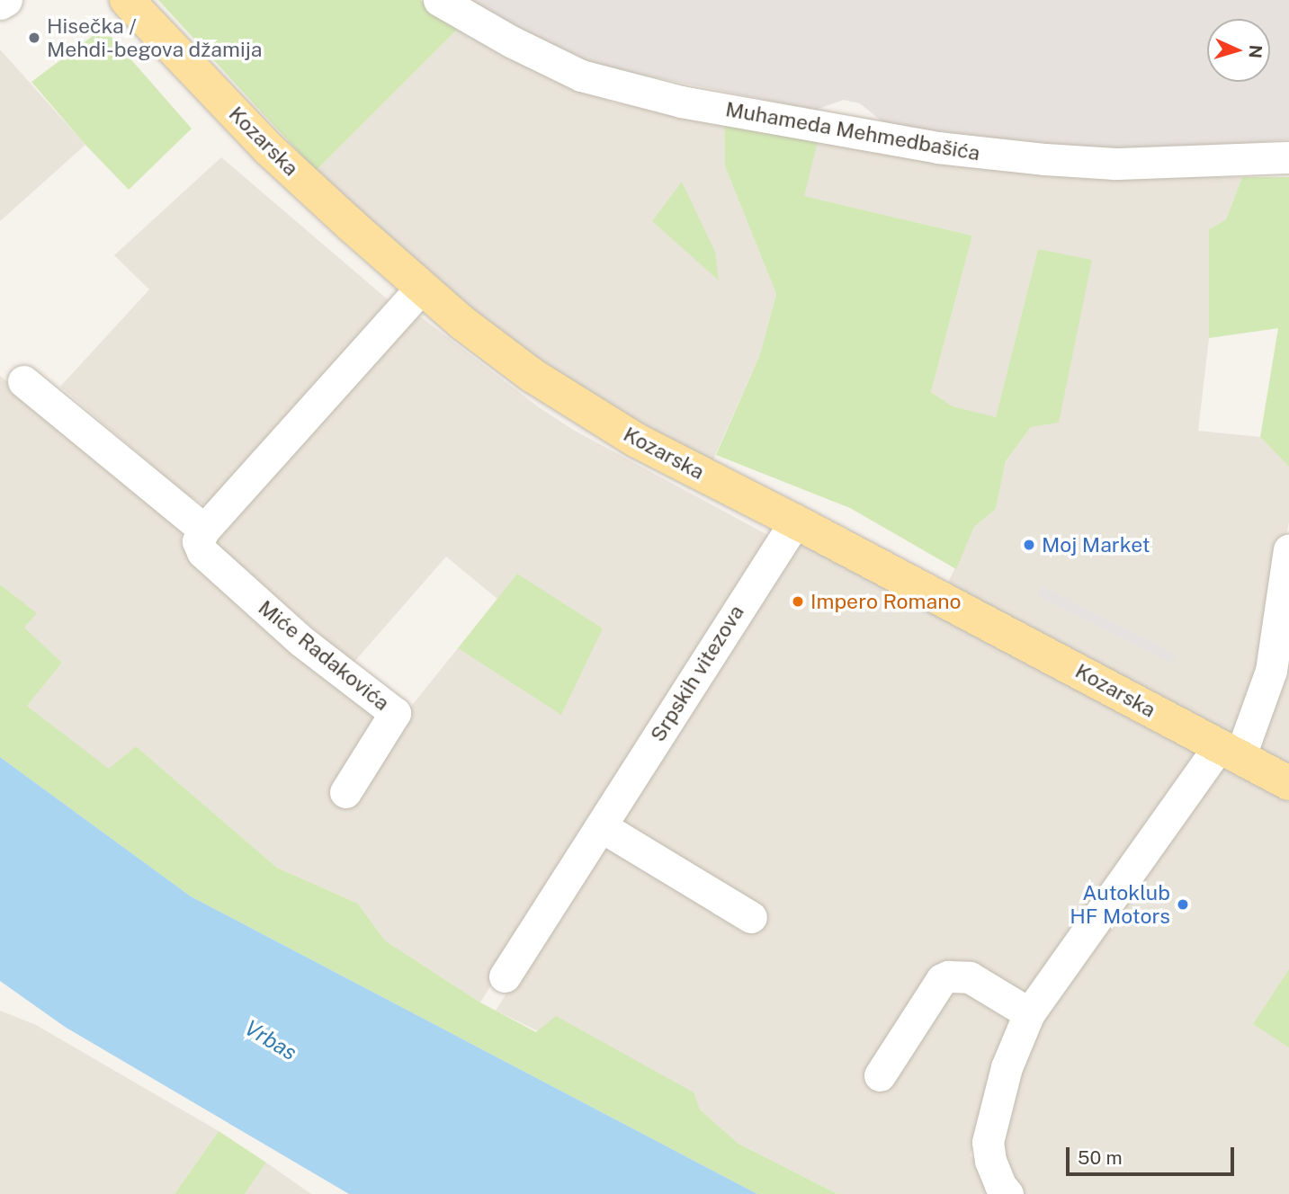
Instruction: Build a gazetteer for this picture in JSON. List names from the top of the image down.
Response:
{
  "streets": {
    "main road": ["Kozarska"],
    "street": ["Muhameda Mehmedbašića", "Miće Radakovića", "Srpskih vitezova"]
  },
  "crossings": [
    ["Kozarska", "Srpskih vitezova"]
  ],
  "water": ["Vrbas"],
  "places": [
    "Hisečka / Mehdi-begova džamija",
    "Moj Market",
    "Impero Romano",
    "Autoklub HF Motors"
  ],
  "scale_bar": "50 m",
  "north": "right"
}
